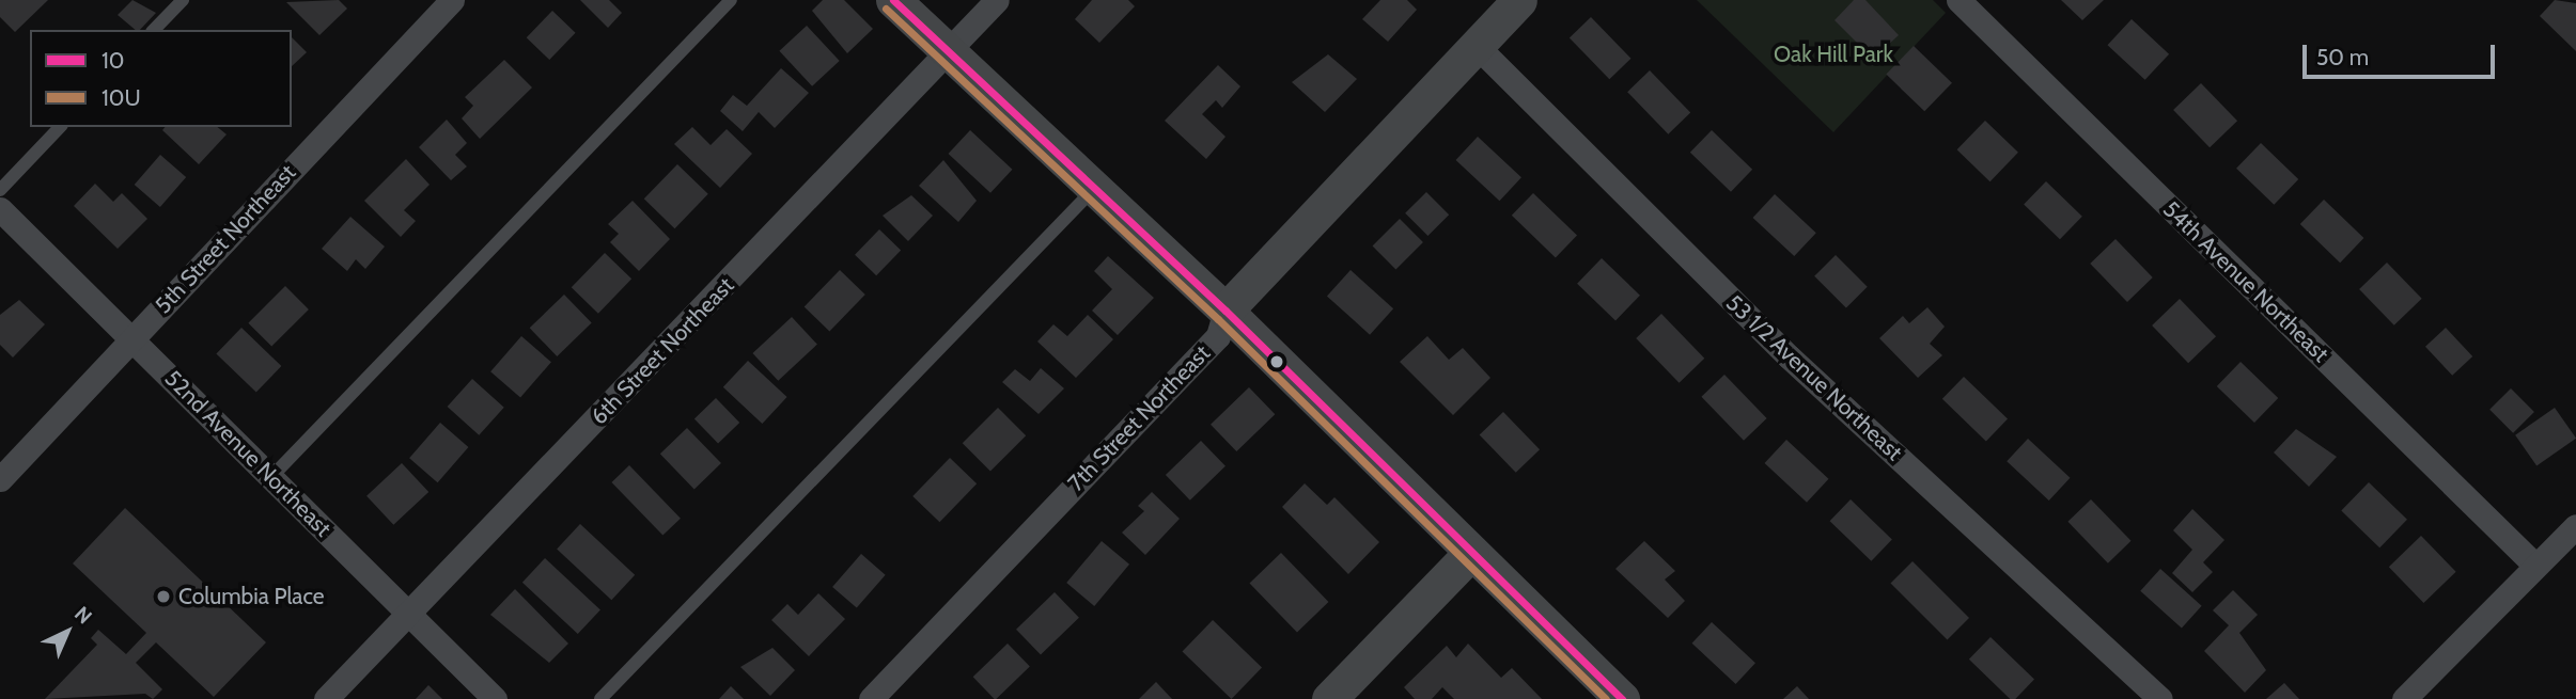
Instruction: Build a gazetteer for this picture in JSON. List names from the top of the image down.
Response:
{
  "streets": {
    "street": [
      "5th Street Northeast",
      "54th Avenue Northeast",
      "6th Street Northeast",
      "53 1/2 Avenue Northeast",
      "7th Street Northeast",
      "52nd Avenue Northeast"
    ]
  },
  "crossings": [
    ["5th Street Northeast", "52nd Avenue Northeast"],
    ["6th Street Northeast", "52nd Avenue Northeast"],
    ["53 1/2 Avenue Northeast", "7th Street Northeast"]
  ],
  "parks": ["Oak Hill Park"],
  "places": ["Columbia Place"],
  "lines": ["transit line 10", "transit line 10U"],
  "legend": ["10", "10U"],
  "scale_bar": "50 m",
  "north": "top right"
}
